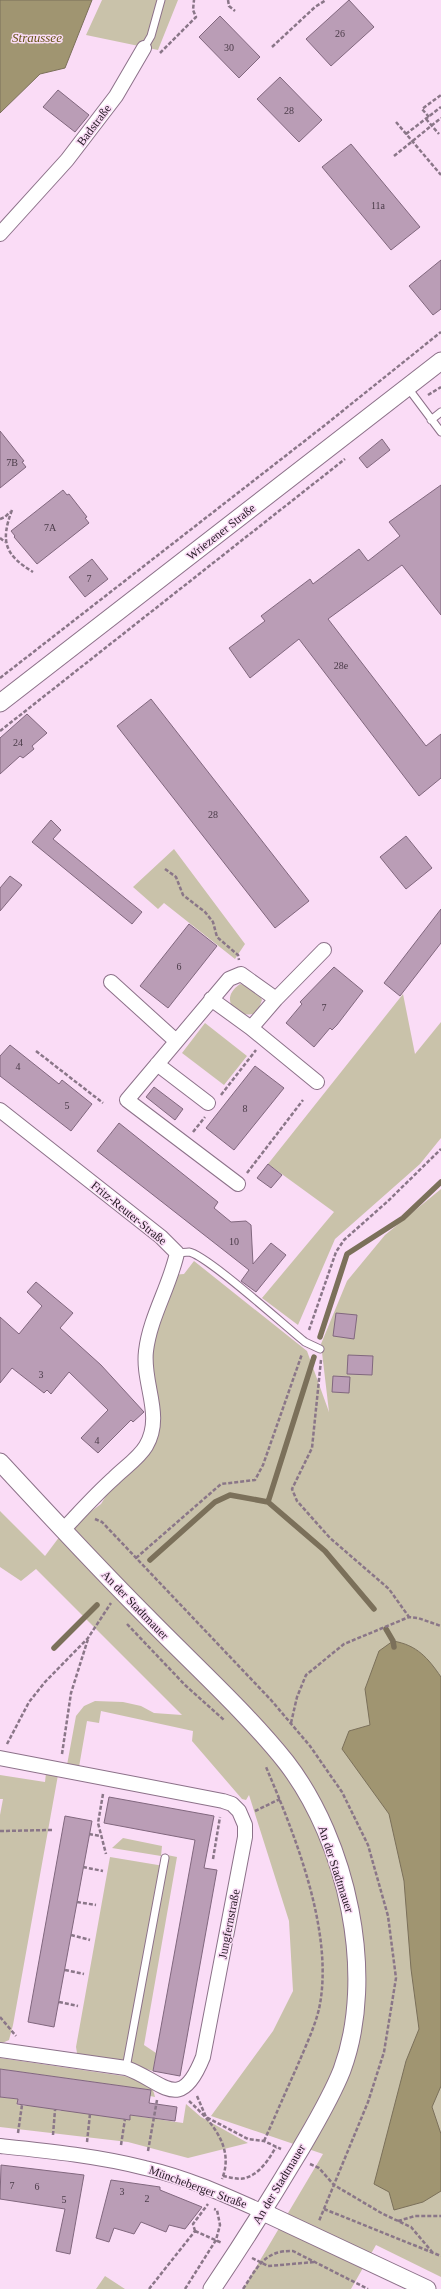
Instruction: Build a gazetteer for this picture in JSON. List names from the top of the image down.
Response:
{
  "streets": {
    "street": [
      "Badstraße",
      "Wriezener Straße",
      "Fritz-Reuter-Straße",
      "An der Stadtmauer",
      "Jungfernstraße",
      "Müncheberger Straße"
    ]
  },
  "crossings": [
    ["Fritz-Reuter-Straße", "An der Stadtmauer"],
    ["An der Stadtmauer", "Müncheberger Straße"]
  ],
  "water": ["Straussee"],
  "house_numbers": [
    "26",
    "30",
    "28",
    "11a",
    "7B",
    "7A",
    "7",
    "28e",
    "24",
    "28",
    "6",
    "7",
    "4",
    "5",
    "8",
    "10",
    "3",
    "4",
    "7",
    "6",
    "3",
    "2",
    "5"
  ]
}
